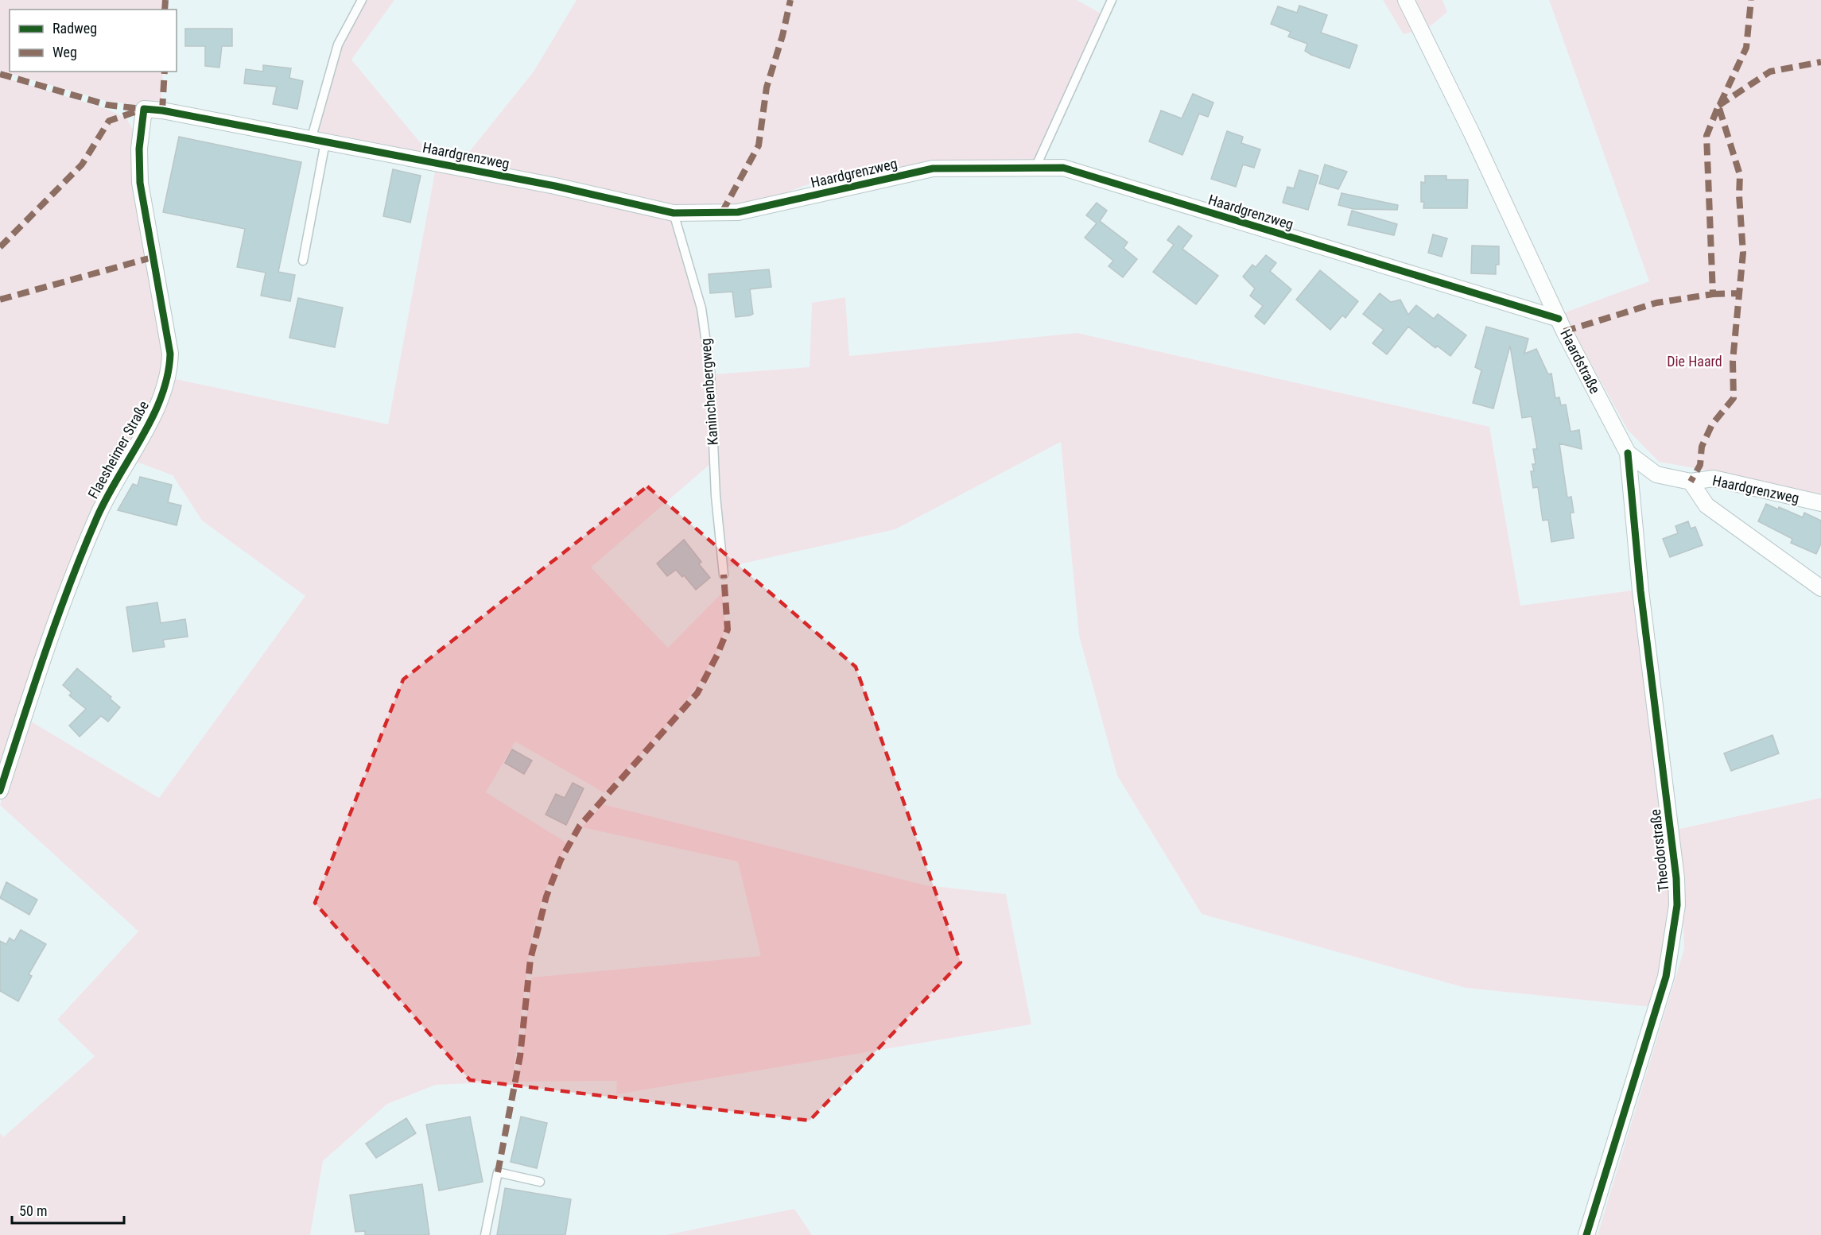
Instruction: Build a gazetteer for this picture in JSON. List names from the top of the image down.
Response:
{
  "streets": {
    "street": [
      "Haardgrenzweg",
      "Haardstraße",
      "Flaesheimer Straße",
      "Theodorstraße"
    ],
    "lane": ["Kaninchenbergweg"]
  },
  "crossings": [
    ["Haardgrenzweg", "Haardstraße"],
    ["Haardgrenzweg", "Kaninchenbergweg"],
    ["Haardgrenzweg", "Flaesheimer Straße"],
    ["Haardstraße", "Theodorstraße"]
  ],
  "parks": ["Die Haard"],
  "legend": ["Radweg", "Weg"],
  "scale_bar": "50 m"
}
